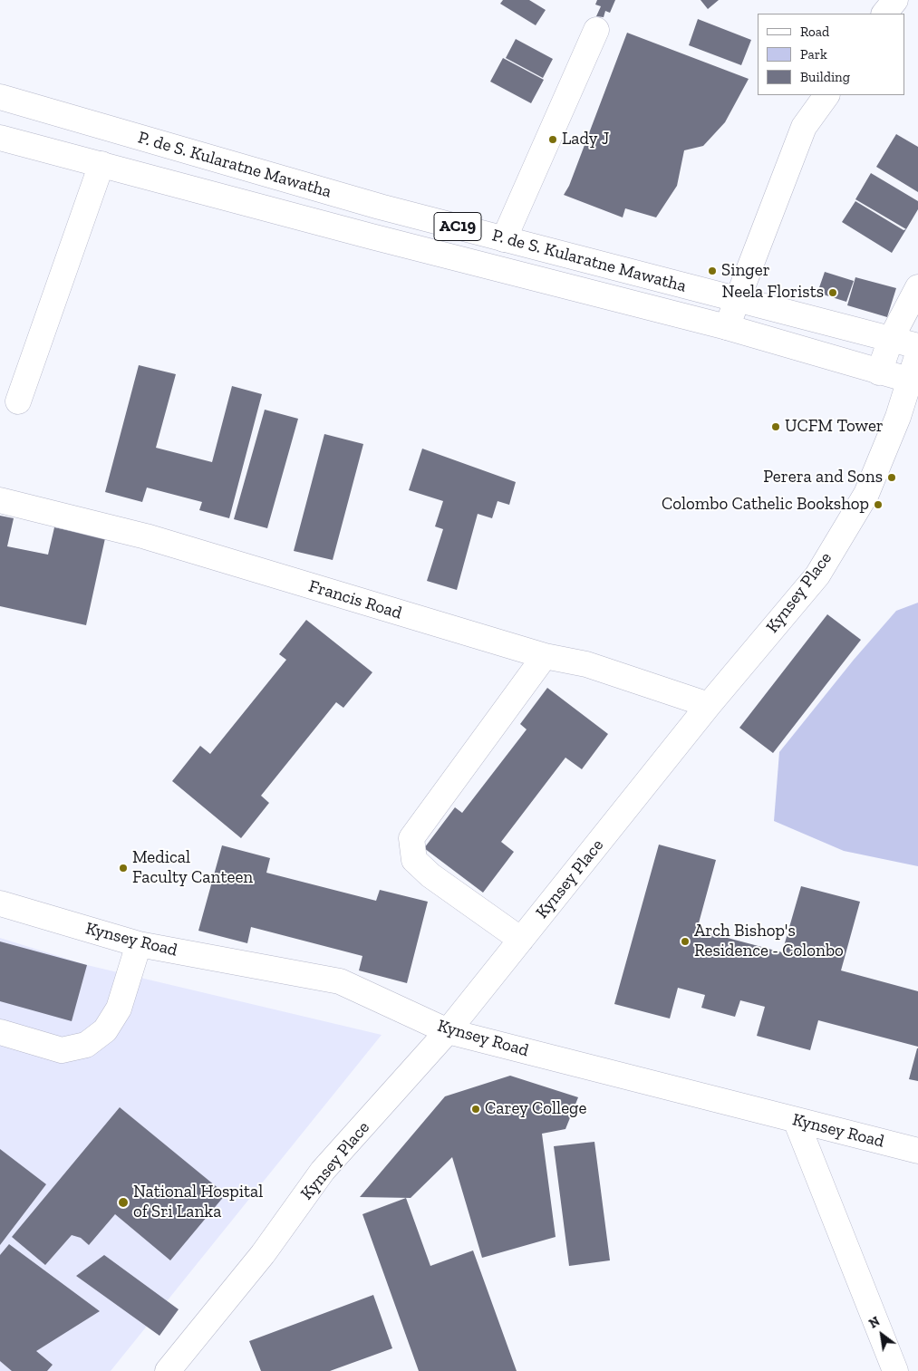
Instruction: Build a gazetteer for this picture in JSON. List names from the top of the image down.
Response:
{
  "streets": {
    "street": [
      "P. de S. Kularatne Mawatha",
      "AC19",
      "Kynsey Place",
      "Francis Road",
      "Kynsey Road"
    ]
  },
  "crossings": [
    ["P. de S. Kularatne Mawatha", "Kynsey Place"],
    ["Kynsey Place", "Francis Road"],
    ["Kynsey Place", "Kynsey Road"]
  ],
  "places": [
    "Lady J",
    "Singer",
    "Neela Florists",
    "UCFM Tower",
    "Perera and Sons",
    "Colombo Cathelic Bookshop",
    "Medical Faculty Canteen",
    "Arch Bishop's Residence - Colonbo",
    "Carey College",
    "National Hospital of Sri Lanka"
  ],
  "legend": ["Road", "Park", "Building"],
  "north": "top left"
}
